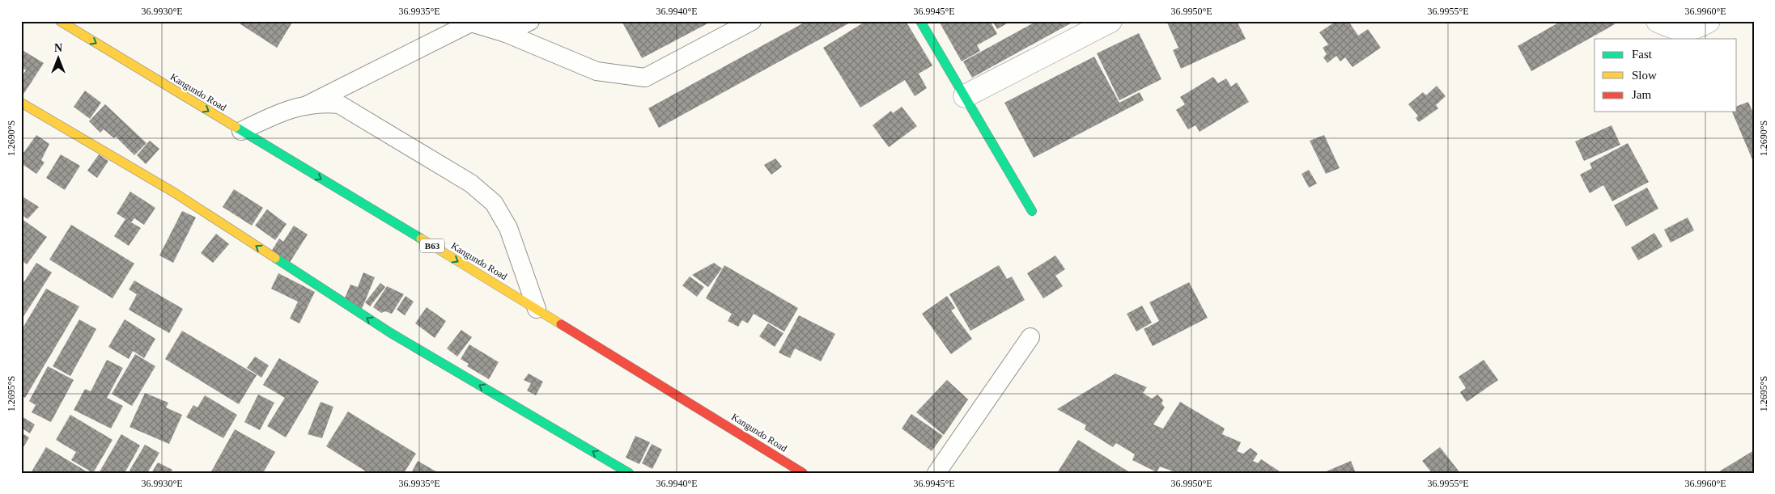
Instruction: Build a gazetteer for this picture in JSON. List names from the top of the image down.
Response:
{
  "streets": {
    "main road": ["Kangundo Road", "B63"]
  },
  "one_way": ["Kangundo Road"],
  "legend": ["Fast", "Slow", "Jam"],
  "north": "top",
  "coordinates": [
    "36.9930°E",
    "36.9935°E",
    "36.9940°E",
    "36.9945°E",
    "36.9950°E",
    "36.9955°E",
    "36.9960°E",
    "1.2690°S",
    "1.2695°S"
  ]
}
